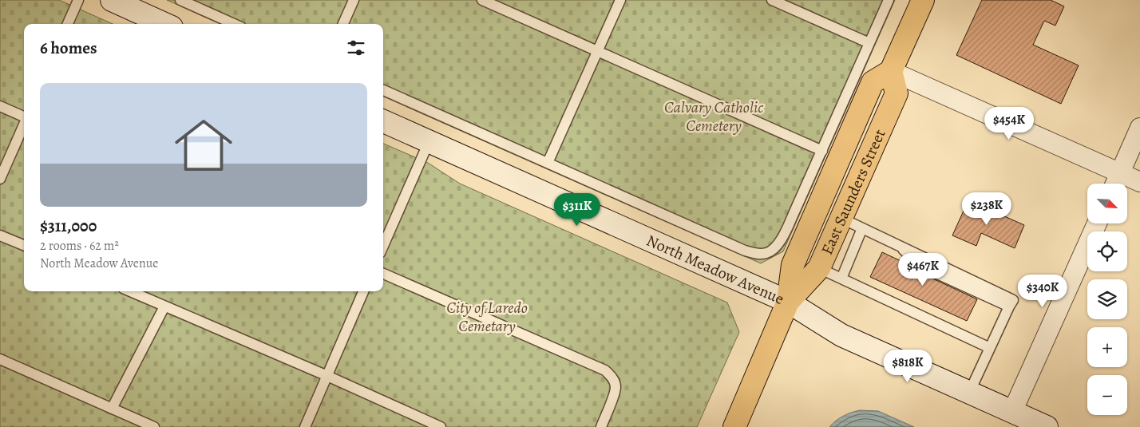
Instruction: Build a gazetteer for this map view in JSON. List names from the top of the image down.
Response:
{
  "streets": {
    "main road": ["East Saunders Street", "North Meadow Avenue"]
  },
  "crossings": [
    ["East Saunders Street", "North Meadow Avenue"]
  ],
  "parks": ["Calvary Catholic Cemetery", "City of Laredo Cemetary"],
  "north": "bottom right",
  "page": {
    "heading": "6 homes",
    "list": [
      {
        "name": "$311,000",
        "note": "2 rooms · 62 m² · North Meadow Avenue"
      }
    ],
    "price": [
      "$454K",
      "$238K",
      "$311K",
      "$467K",
      "$340K",
      "$818K"
    ],
    "map_buttons": ["+", "−"]
  }
}
